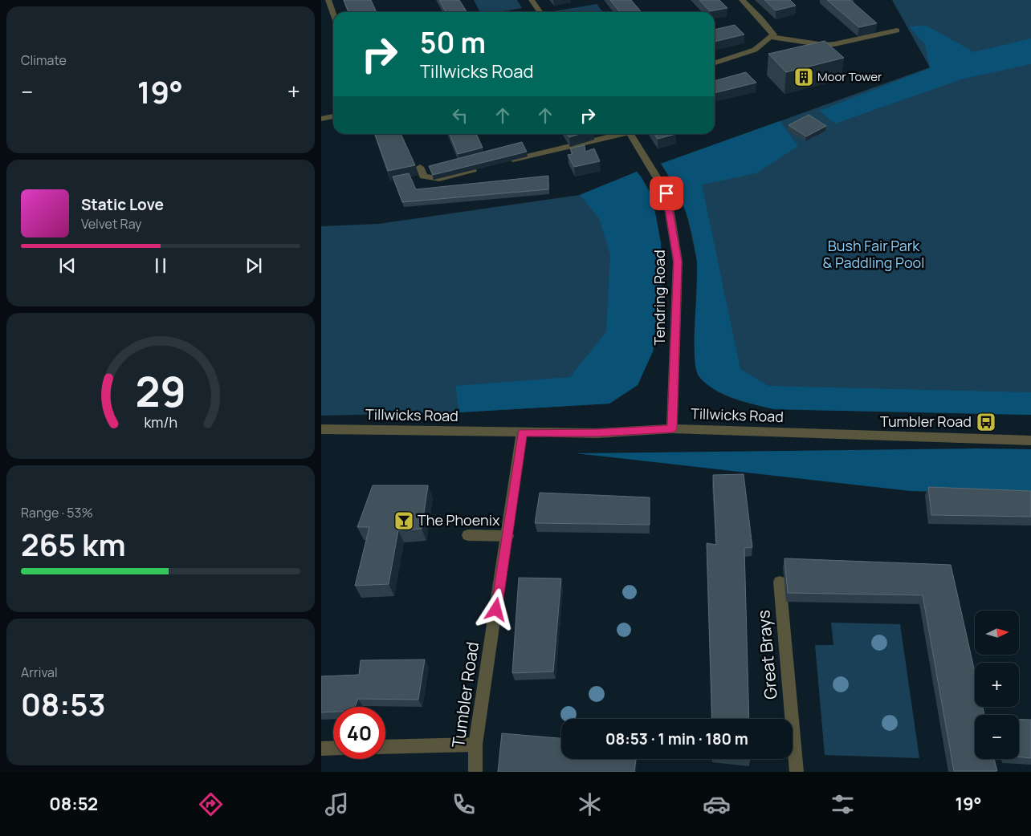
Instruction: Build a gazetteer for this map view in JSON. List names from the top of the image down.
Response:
{
  "streets": {
    "street": [
      "Tendring Road",
      "Tillwicks Road",
      "Great Brays",
      "Tumbler Road"
    ]
  },
  "crossings": [
    ["Tendring Road", "Tillwicks Road"],
    ["Tillwicks Road", "Tumbler Road"]
  ],
  "parks": ["Bush Fair Park & Paddling Pool"],
  "places": {
    "building": ["Moor Tower"],
    "bus stop": ["Tumbler Road"],
    "bar": ["The Phoenix"]
  },
  "north": "right",
  "page": {
    "tile": [
      "Climate",
      ["Range · 53%", "265 km"],
      ["Arrival", "08:53"]
    ],
    "turn": ["50 m", "Tillwicks Road"],
    "heat": ["−", "19°", "+"],
    "song": ["Static Love", "Velvet Ray"],
    "map_buttons": ["+", "−"],
    "limit": "40",
    "trip": "08:53 · 1 min · 180 m",
    "tabs": ["08:52", "19°"],
    "gauge": ["29", "km/h"]
  }
}
